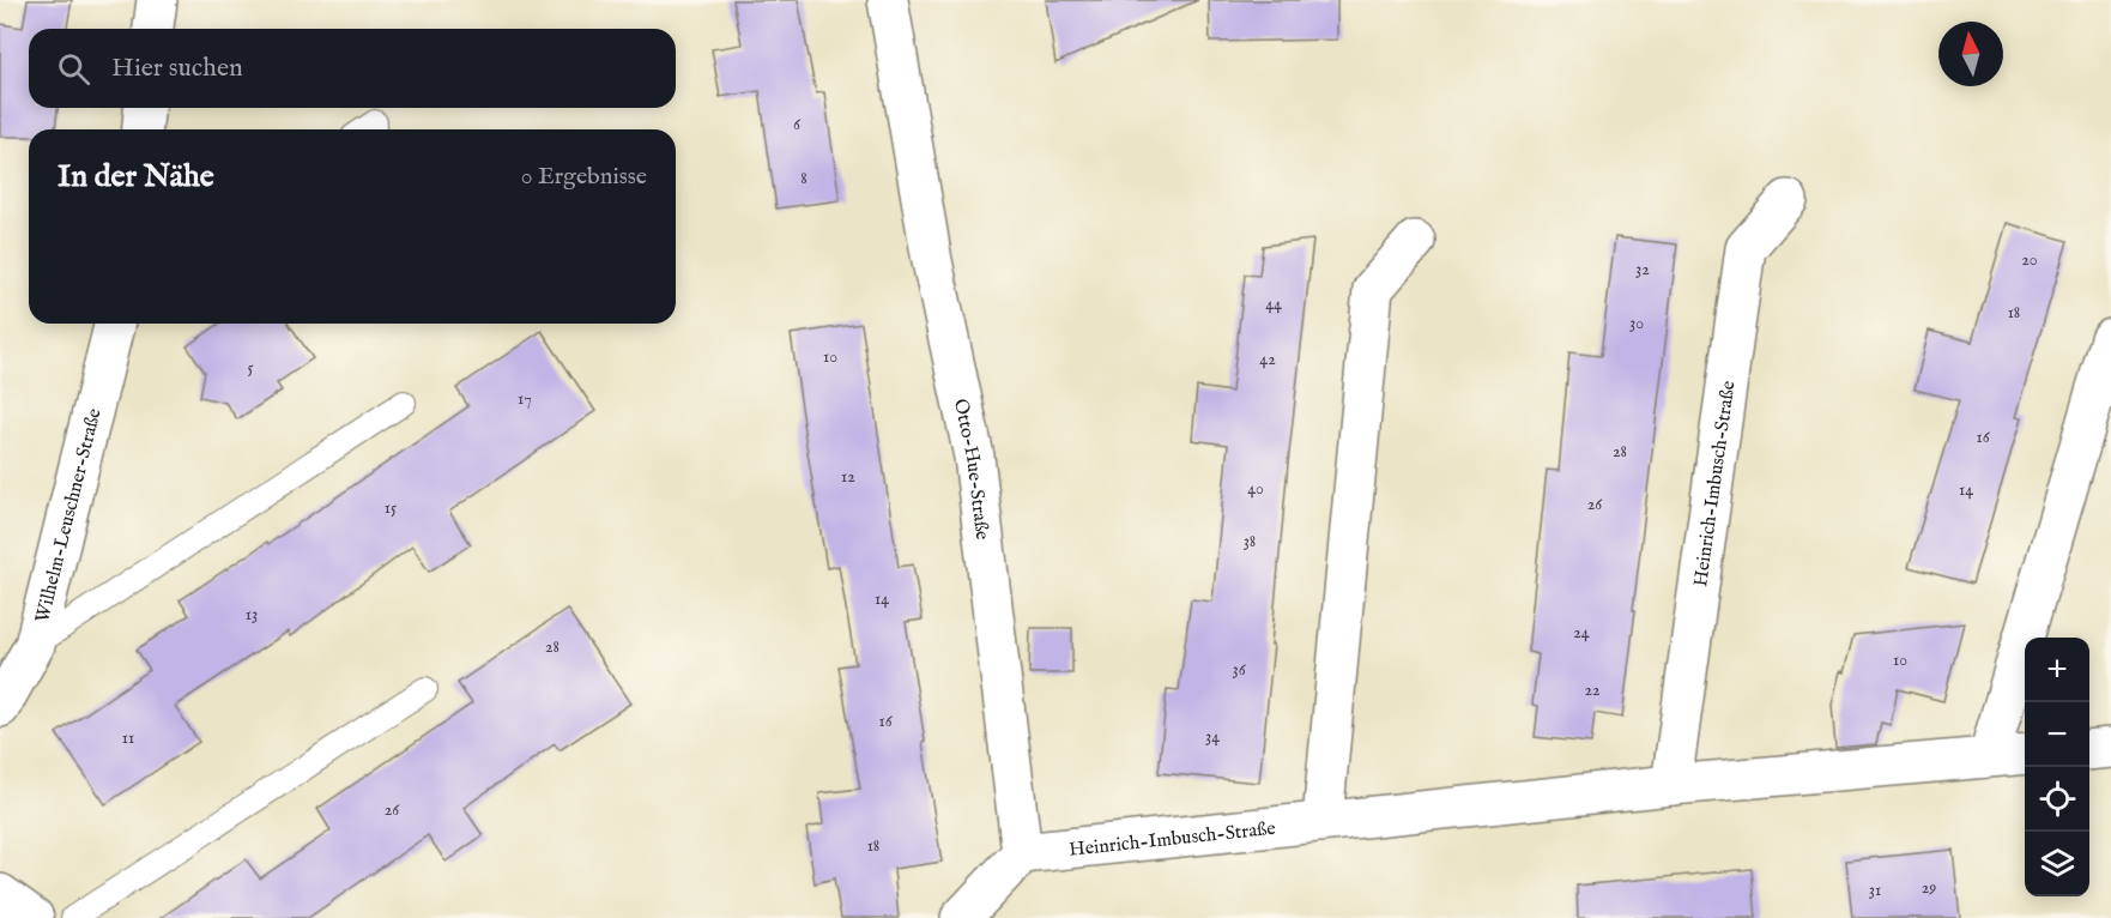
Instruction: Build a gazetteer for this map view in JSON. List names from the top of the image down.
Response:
{
  "streets": {
    "street": ["Otto-Hue-Straße", "Heinrich-Imbusch-Straße", "Wilhelm-Leuschner-Straße"]
  },
  "crossings": [
    ["Otto-Hue-Straße", "Heinrich-Imbusch-Straße"]
  ],
  "house_numbers": [
    "6",
    "8",
    "20",
    "32",
    "44",
    "18",
    "30",
    "10",
    "42",
    "5",
    "17",
    "16",
    "28",
    "12",
    "40",
    "14",
    "26",
    "15",
    "38",
    "14",
    "13",
    "24",
    "28",
    "10",
    "36",
    "22",
    "16",
    "34",
    "11",
    "26",
    "18",
    "29",
    "31"
  ],
  "north": "top",
  "page": {
    "search": "Hier suchen",
    "heading": ["In der Nähe", "0 Ergebnisse"],
    "map_buttons": ["+", "−"]
  }
}
